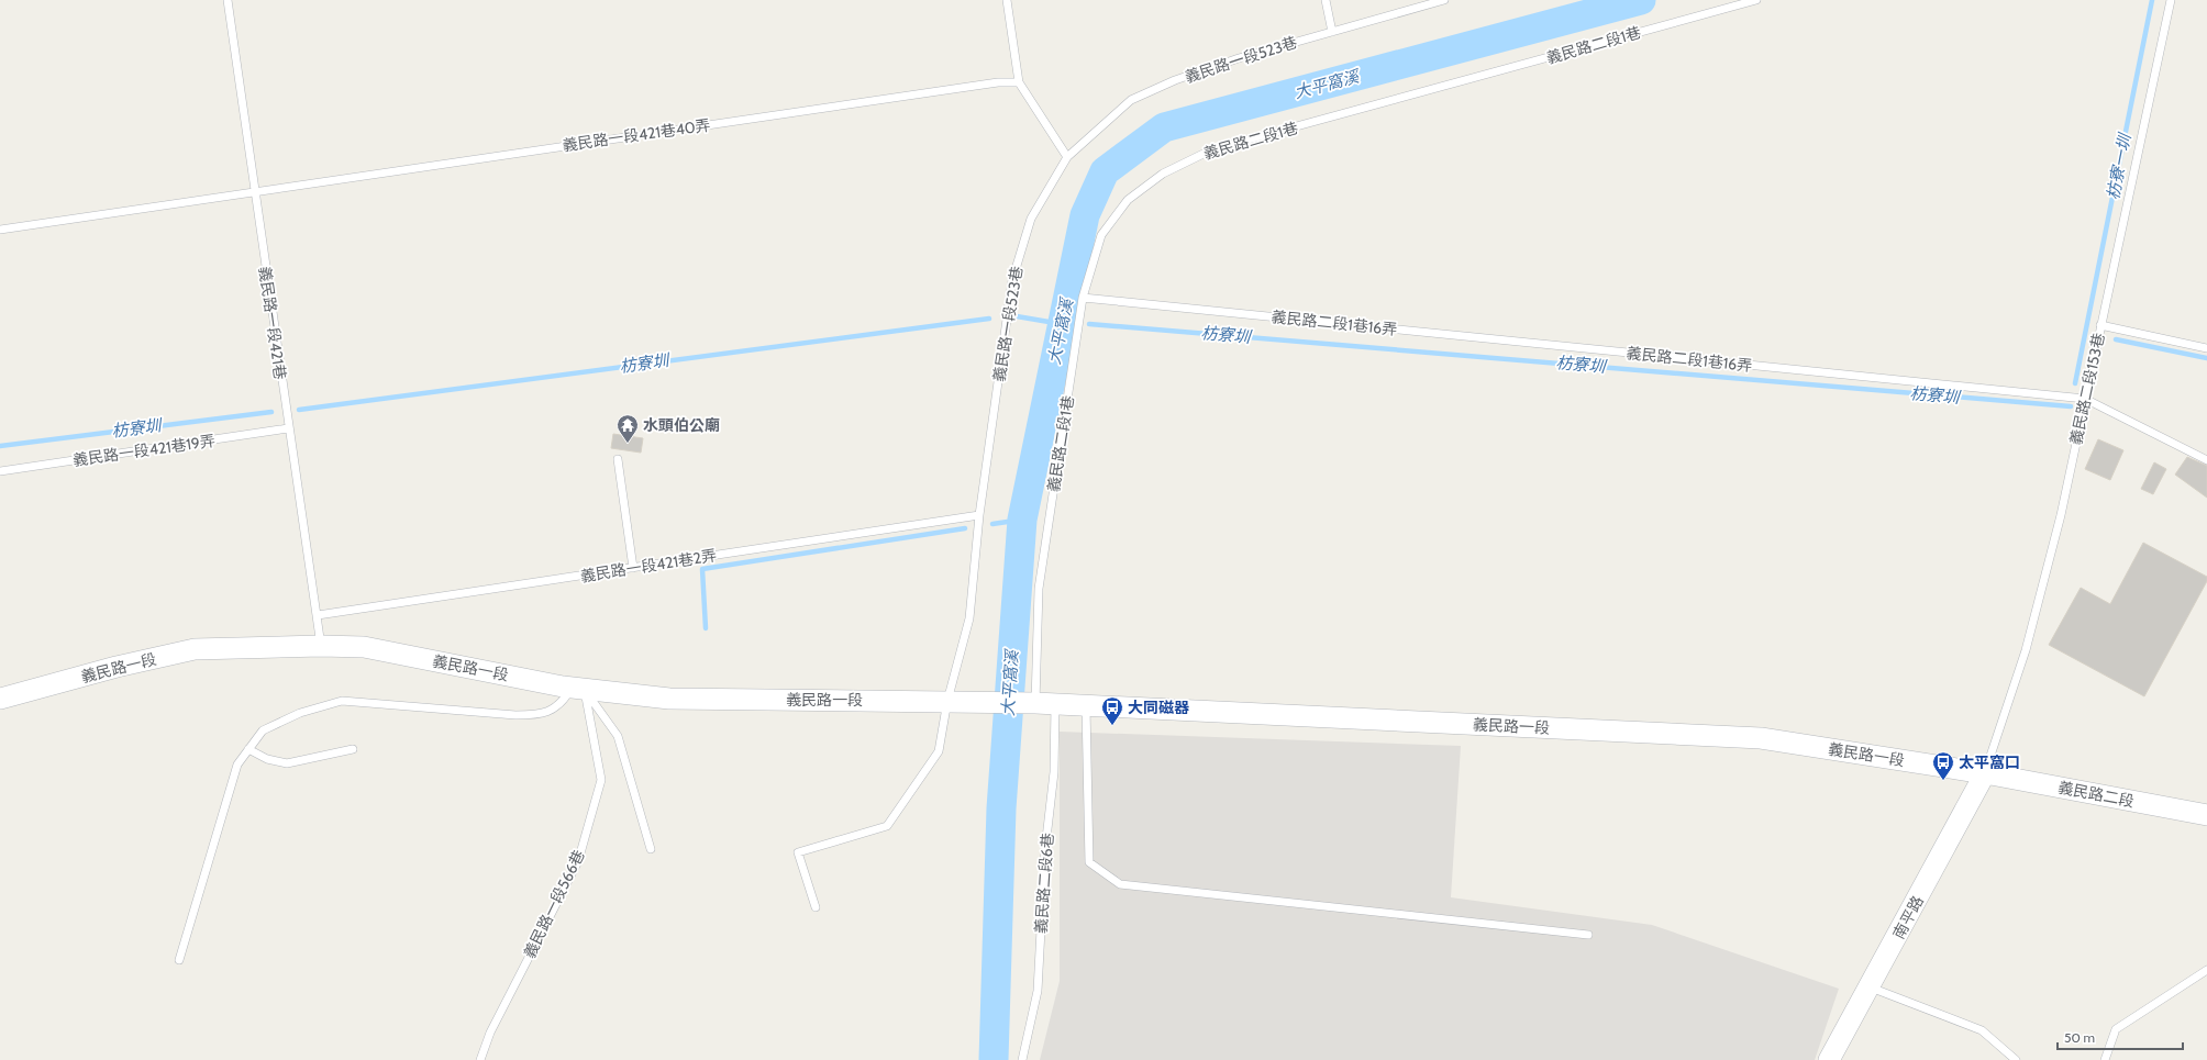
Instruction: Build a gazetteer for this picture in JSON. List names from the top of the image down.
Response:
{
  "streets": {
    "street": ["義民路一段", "義民路二段", "南平路"],
    "lane": [
      "義民路二段1巷",
      "義民路一段523巷",
      "義民路一段421巷40弄",
      "義民路一段421巷",
      "義民路二段1巷16弄",
      "義民路二段153巷",
      "義民路一段421巷19弄",
      "義民路一段421巷2弄",
      "義民路二段6巷",
      "義民路一段566巷"
    ]
  },
  "crossings": [
    ["義民路二段1巷", "義民路二段1巷16弄"],
    ["義民路二段1巷", "義民路一段"],
    ["義民路二段1巷", "義民路二段6巷"],
    ["義民路一段523巷", "義民路一段421巷2弄"],
    ["義民路一段523巷", "義民路一段"],
    ["義民路一段421巷40弄", "義民路一段421巷"],
    ["義民路一段421巷", "義民路一段421巷19弄"],
    ["義民路一段421巷", "義民路一段421巷2弄"],
    ["義民路一段421巷", "義民路一段"],
    ["義民路二段1巷16弄", "義民路二段153巷"],
    ["義民路二段153巷", "義民路一段"],
    ["義民路二段153巷", "義民路二段"],
    ["義民路二段153巷", "南平路"],
    ["義民路一段", "義民路二段"],
    ["義民路一段", "義民路二段6巷"],
    ["義民路一段", "義民路一段566巷"],
    ["義民路一段", "南平路"],
    ["義民路二段", "南平路"]
  ],
  "water": ["大平窩溪", "枋寮一圳", "枋寮圳"],
  "places": {
    "temple": ["水頭伯公廟"],
    "bus stop": ["大同磁器", "太平窩口"]
  },
  "scale_bar": "50 m"
}
